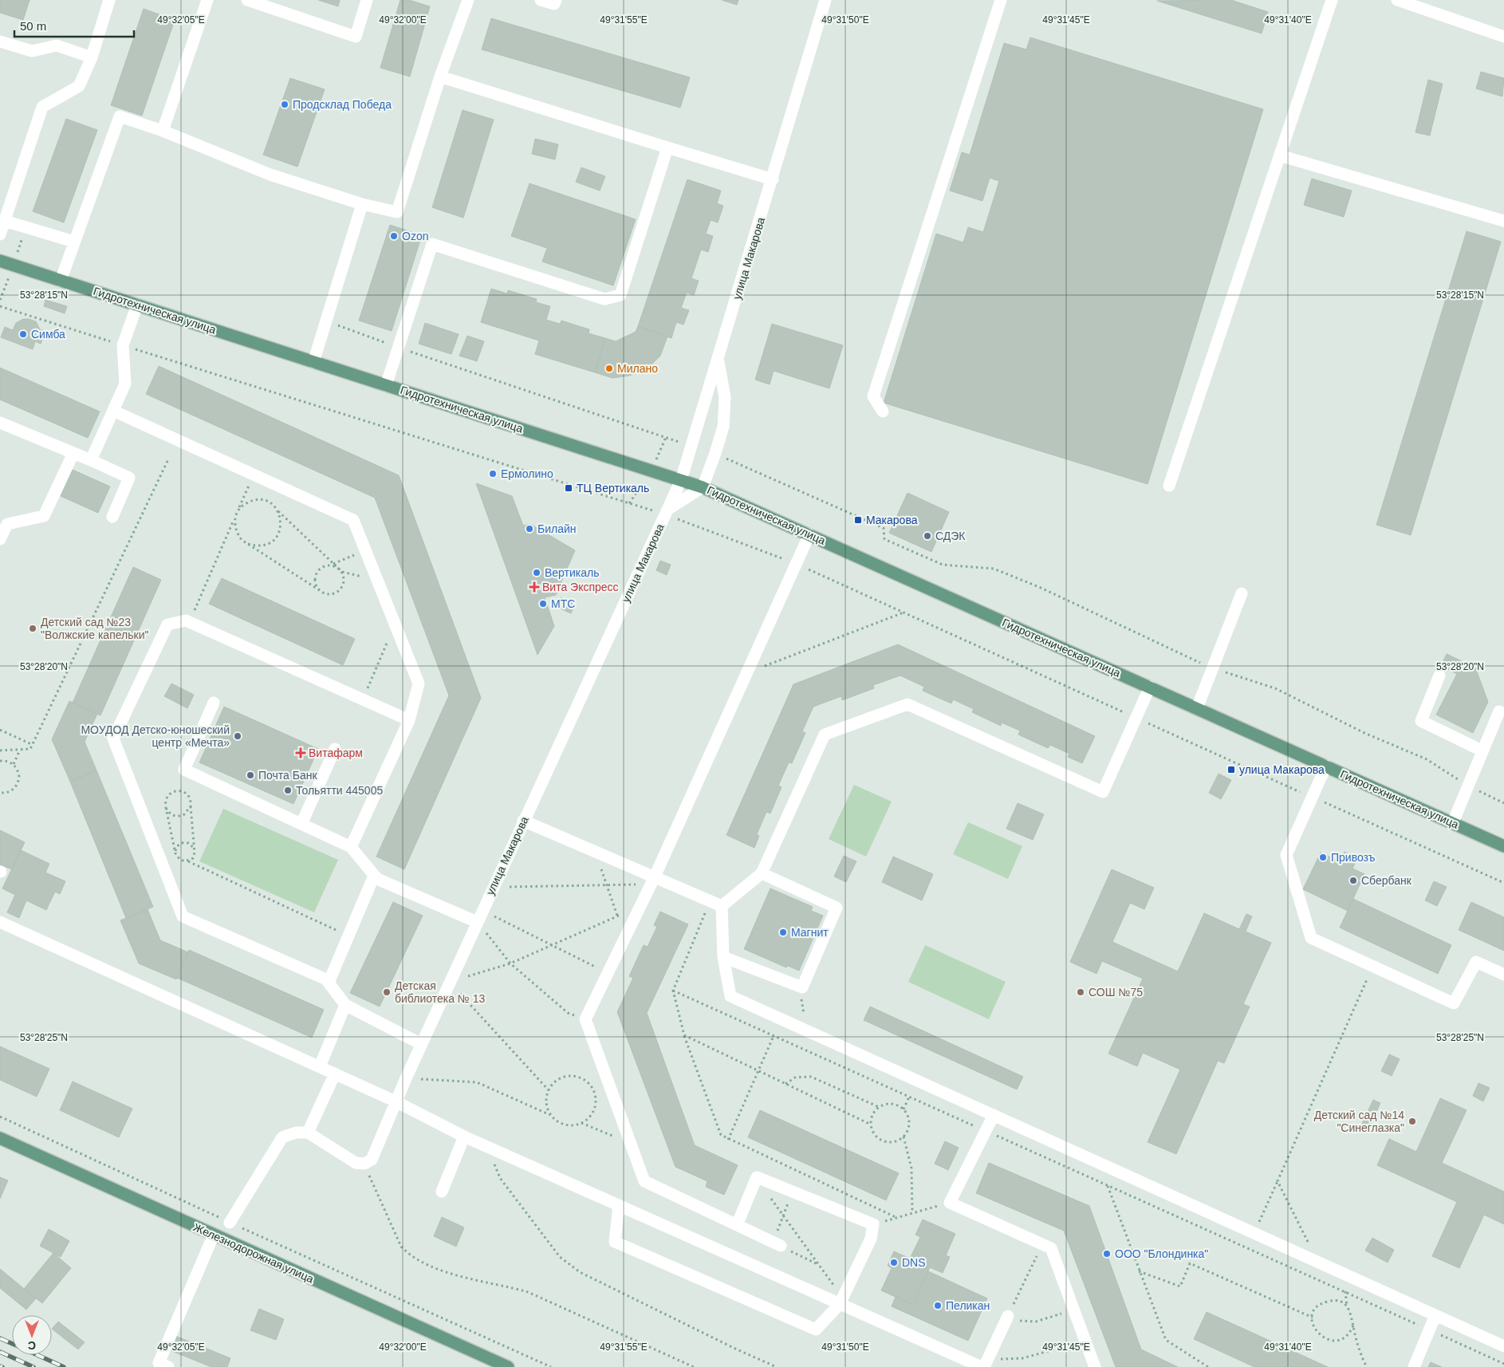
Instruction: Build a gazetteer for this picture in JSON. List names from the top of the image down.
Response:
{
  "streets": {
    "main road": ["Гидротехническая улица", "Железнодорожная улица"],
    "street": ["улица Макарова"]
  },
  "crossings": [
    ["улица Макарова", "Гидротехническая улица"]
  ],
  "places": {
    "other": [
      "Продсклад Победа",
      "Ozon",
      "Симба",
      "Милано",
      "Ермолино",
      "Билайн",
      "СДЭК",
      "Вертикаль",
      "МТС",
      "Детский сад №23 \"Волжские капельки\"",
      "МОУДОД Детско-юношеский центр «Мечта»",
      "Почта Банк",
      "Тольятти 445005",
      "Привозъ",
      "Сбербанк",
      "Магнит",
      "Детская библиотека № 13",
      "СОШ №75",
      "Детский сад №14 \"Синеглазка\"",
      "ООО \"Блондинка\"",
      "DNS",
      "Пеликан"
    ],
    "transit": ["ТЦ Вертикаль", "Макарова", "улица Макарова"],
    "health": ["Вита Экспресс", "Витафарм"]
  },
  "scale_bar": "50 m",
  "north": "bottom",
  "coordinates": [
    "49°32'05\"E",
    "49°32'00\"E",
    "49°31'55\"E",
    "49°31'50\"E",
    "49°31'45\"E",
    "49°31'40\"E",
    "53°28'15\"N",
    "53°28'20\"N",
    "53°28'25\"N"
  ]
}
